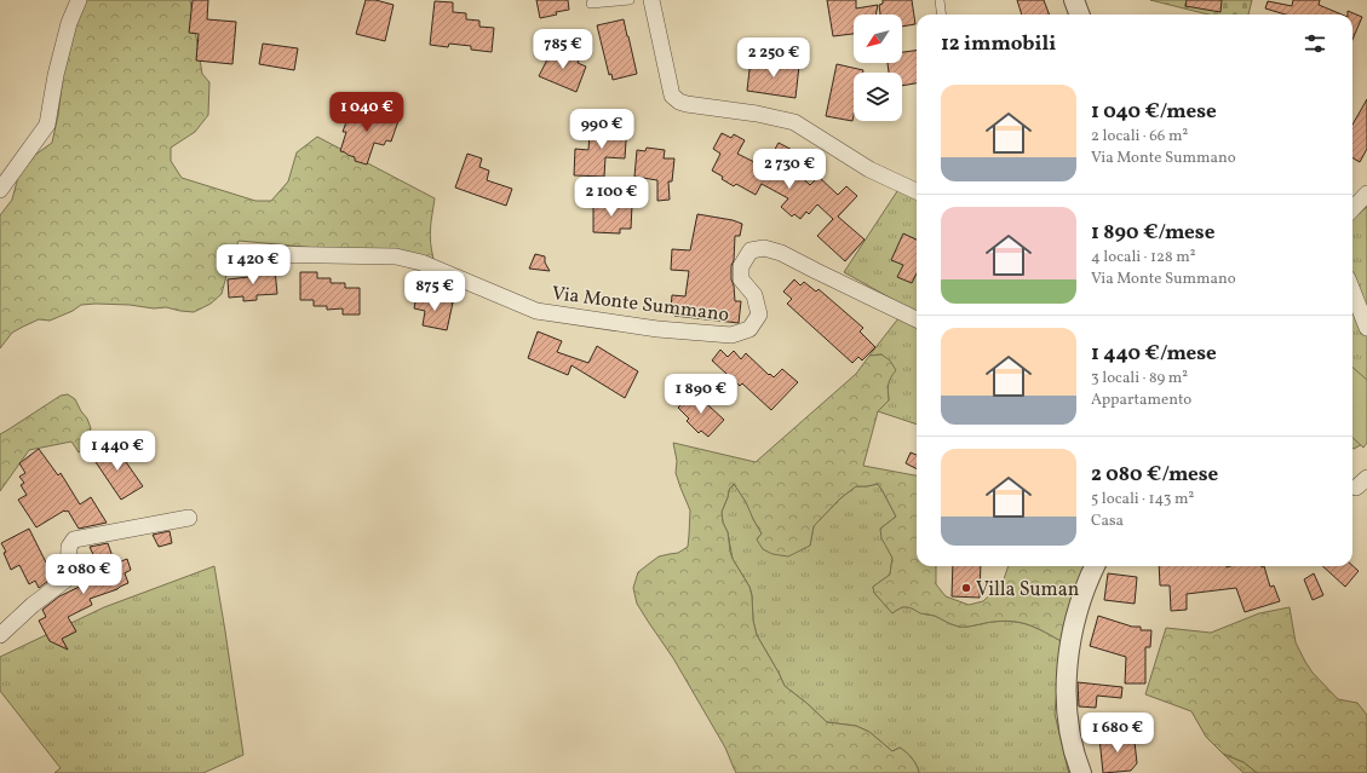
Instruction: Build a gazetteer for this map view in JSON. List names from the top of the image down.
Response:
{
  "streets": {
    "street": ["Via Monte Summano"]
  },
  "places": ["Villa Suman"],
  "north": "bottom left",
  "page": {
    "heading": "12 immobili",
    "price": [
      "785 €",
      "2 250 €",
      "1 040 €",
      "990 €",
      "2 730 €",
      "2 100 €",
      "1 420 €",
      "875 €",
      "1 890 €",
      "1 440 €",
      "2 080 €",
      "1 680 €"
    ],
    "list": [
      {
        "name": "1 040 €/mese",
        "note": "2 locali · 66 m² · Via Monte Summano"
      },
      {
        "name": "1 890 €/mese",
        "note": "4 locali · 128 m² · Via Monte Summano"
      },
      {
        "name": "1 440 €/mese",
        "note": "3 locali · 89 m² · Appartamento"
      },
      {
        "name": "2 080 €/mese",
        "note": "5 locali · 143 m² · Casa"
      }
    ]
  }
}
